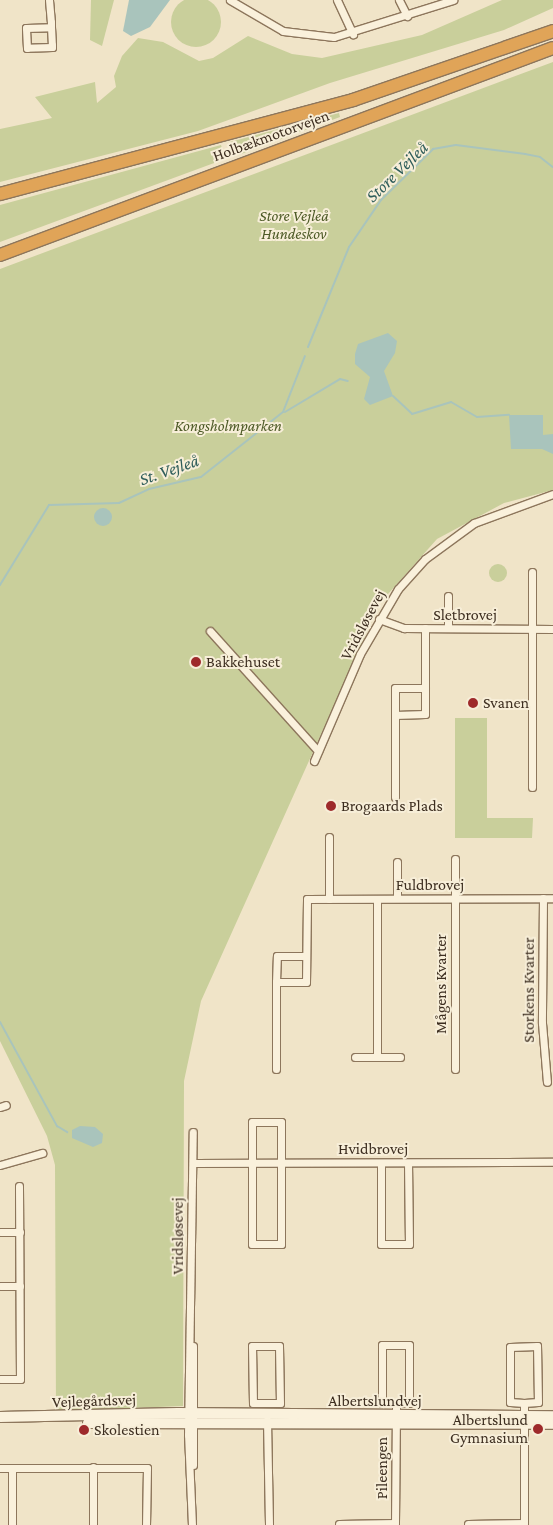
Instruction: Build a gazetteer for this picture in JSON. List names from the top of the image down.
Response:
{
  "streets": {
    "highway": ["Holbækmotorvejen"],
    "street": [
      "Sletbrovej",
      "Vridsløsevej",
      "Fuldbrovej",
      "Mågens Kvarter",
      "Storkens Kvarter",
      "Hvidbrovej",
      "Vejlegårdsvej",
      "Albertslundvej",
      "Pileengen"
    ]
  },
  "crossings": [
    ["Sletbrovej", "Vridsløsevej"],
    ["Vridsløsevej", "Hvidbrovej"],
    ["Vridsløsevej", "Vejlegårdsvej"],
    ["Vridsløsevej", "Albertslundvej"],
    ["Fuldbrovej", "Mågens Kvarter"],
    ["Fuldbrovej", "Storkens Kvarter"],
    ["Vejlegårdsvej", "Albertslundvej"],
    ["Albertslundvej", "Pileengen"]
  ],
  "water": ["Store Vejleå", "St. Vejleå"],
  "parks": ["Store Vejleå Hundeskov", "Kongsholmparken"],
  "places": [
    "Bakkehuset",
    "Svanen",
    "Brogaards Plads",
    "Albertslund Gymnasium",
    "Skolestien"
  ]
}
